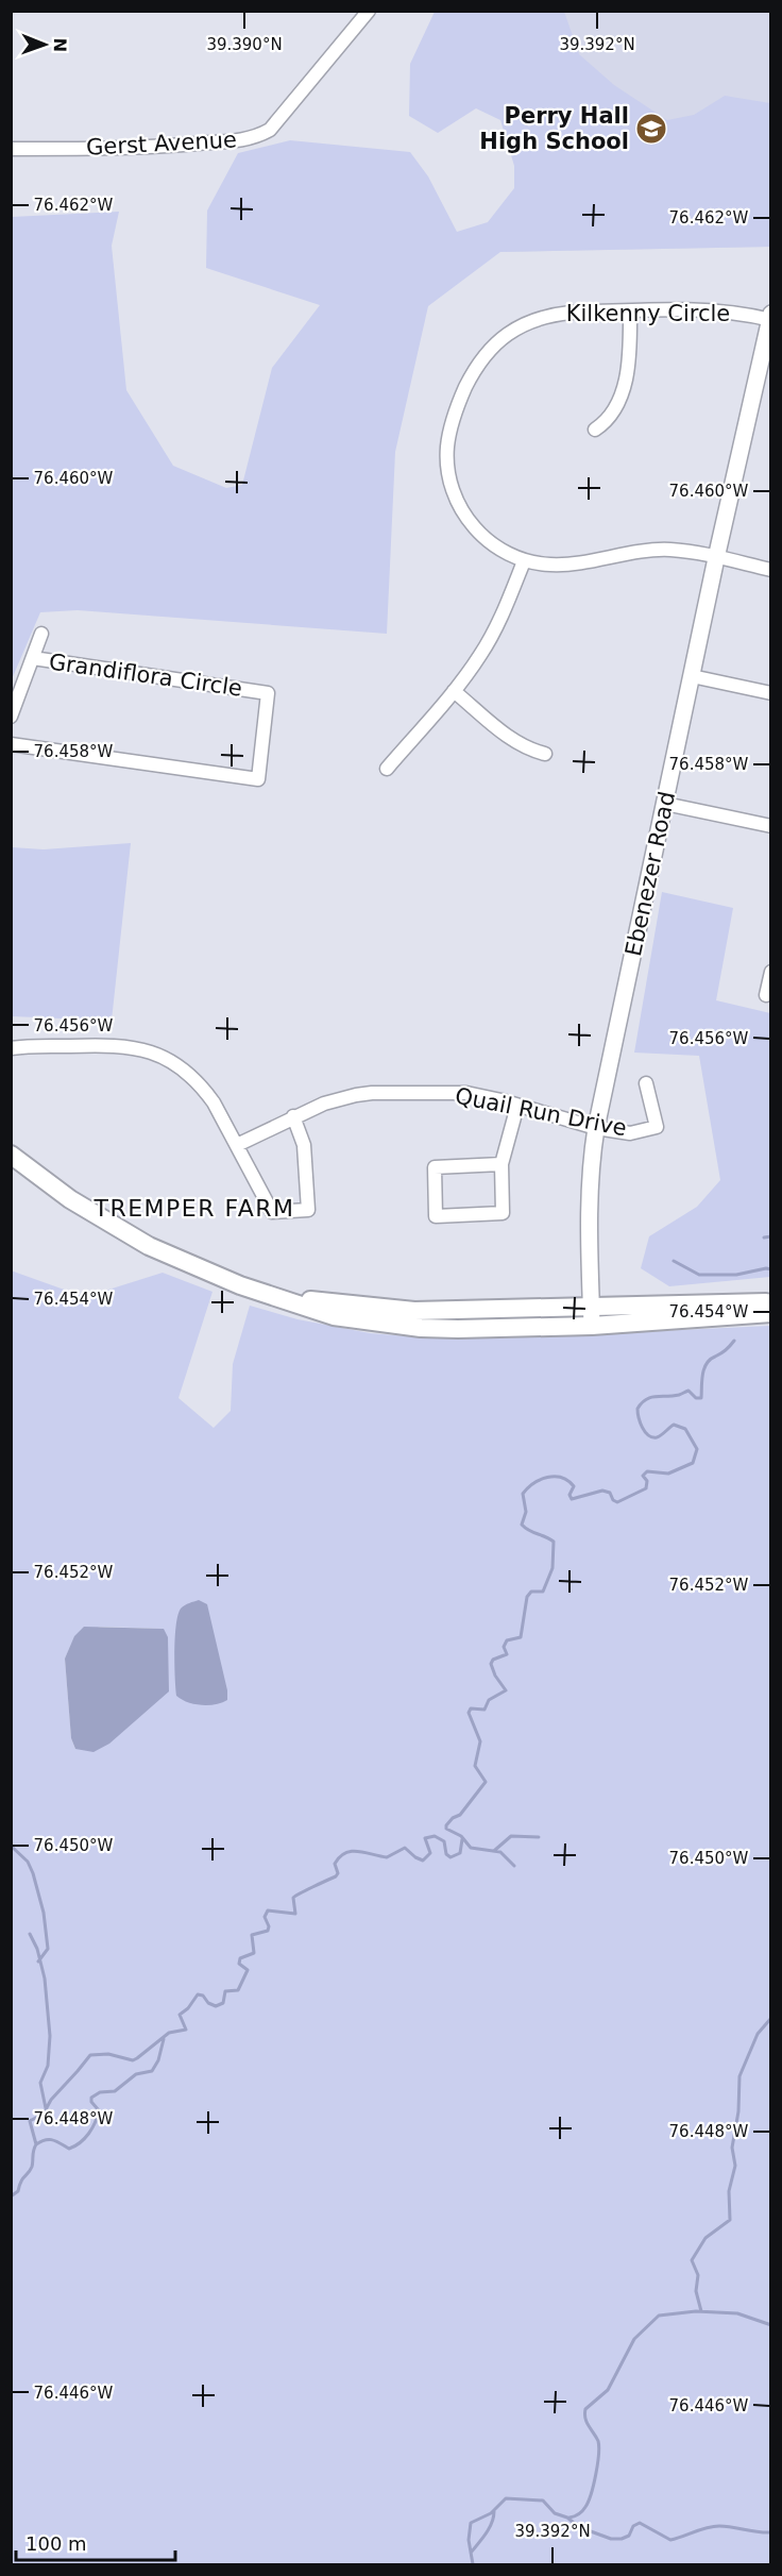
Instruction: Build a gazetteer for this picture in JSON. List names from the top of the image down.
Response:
{
  "streets": {
    "street": [
      "Gerst Avenue",
      "Kilkenny Circle",
      "Grandiflora Circle",
      "Ebenezer Road",
      "Quail Run Drive"
    ]
  },
  "crossings": [
    ["Kilkenny Circle", "Ebenezer Road"],
    ["Ebenezer Road", "Quail Run Drive"]
  ],
  "districts": ["TREMPER FARM"],
  "places": {
    "school or university": ["Perry Hall High School"]
  },
  "scale_bar": "100 m",
  "north": "right",
  "coordinates": [
    "39.390°N",
    "39.392°N",
    "76.462°W",
    "76.460°W",
    "76.458°W",
    "76.456°W",
    "76.454°W",
    "76.452°W",
    "76.450°W",
    "76.448°W",
    "76.446°W"
  ]
}
